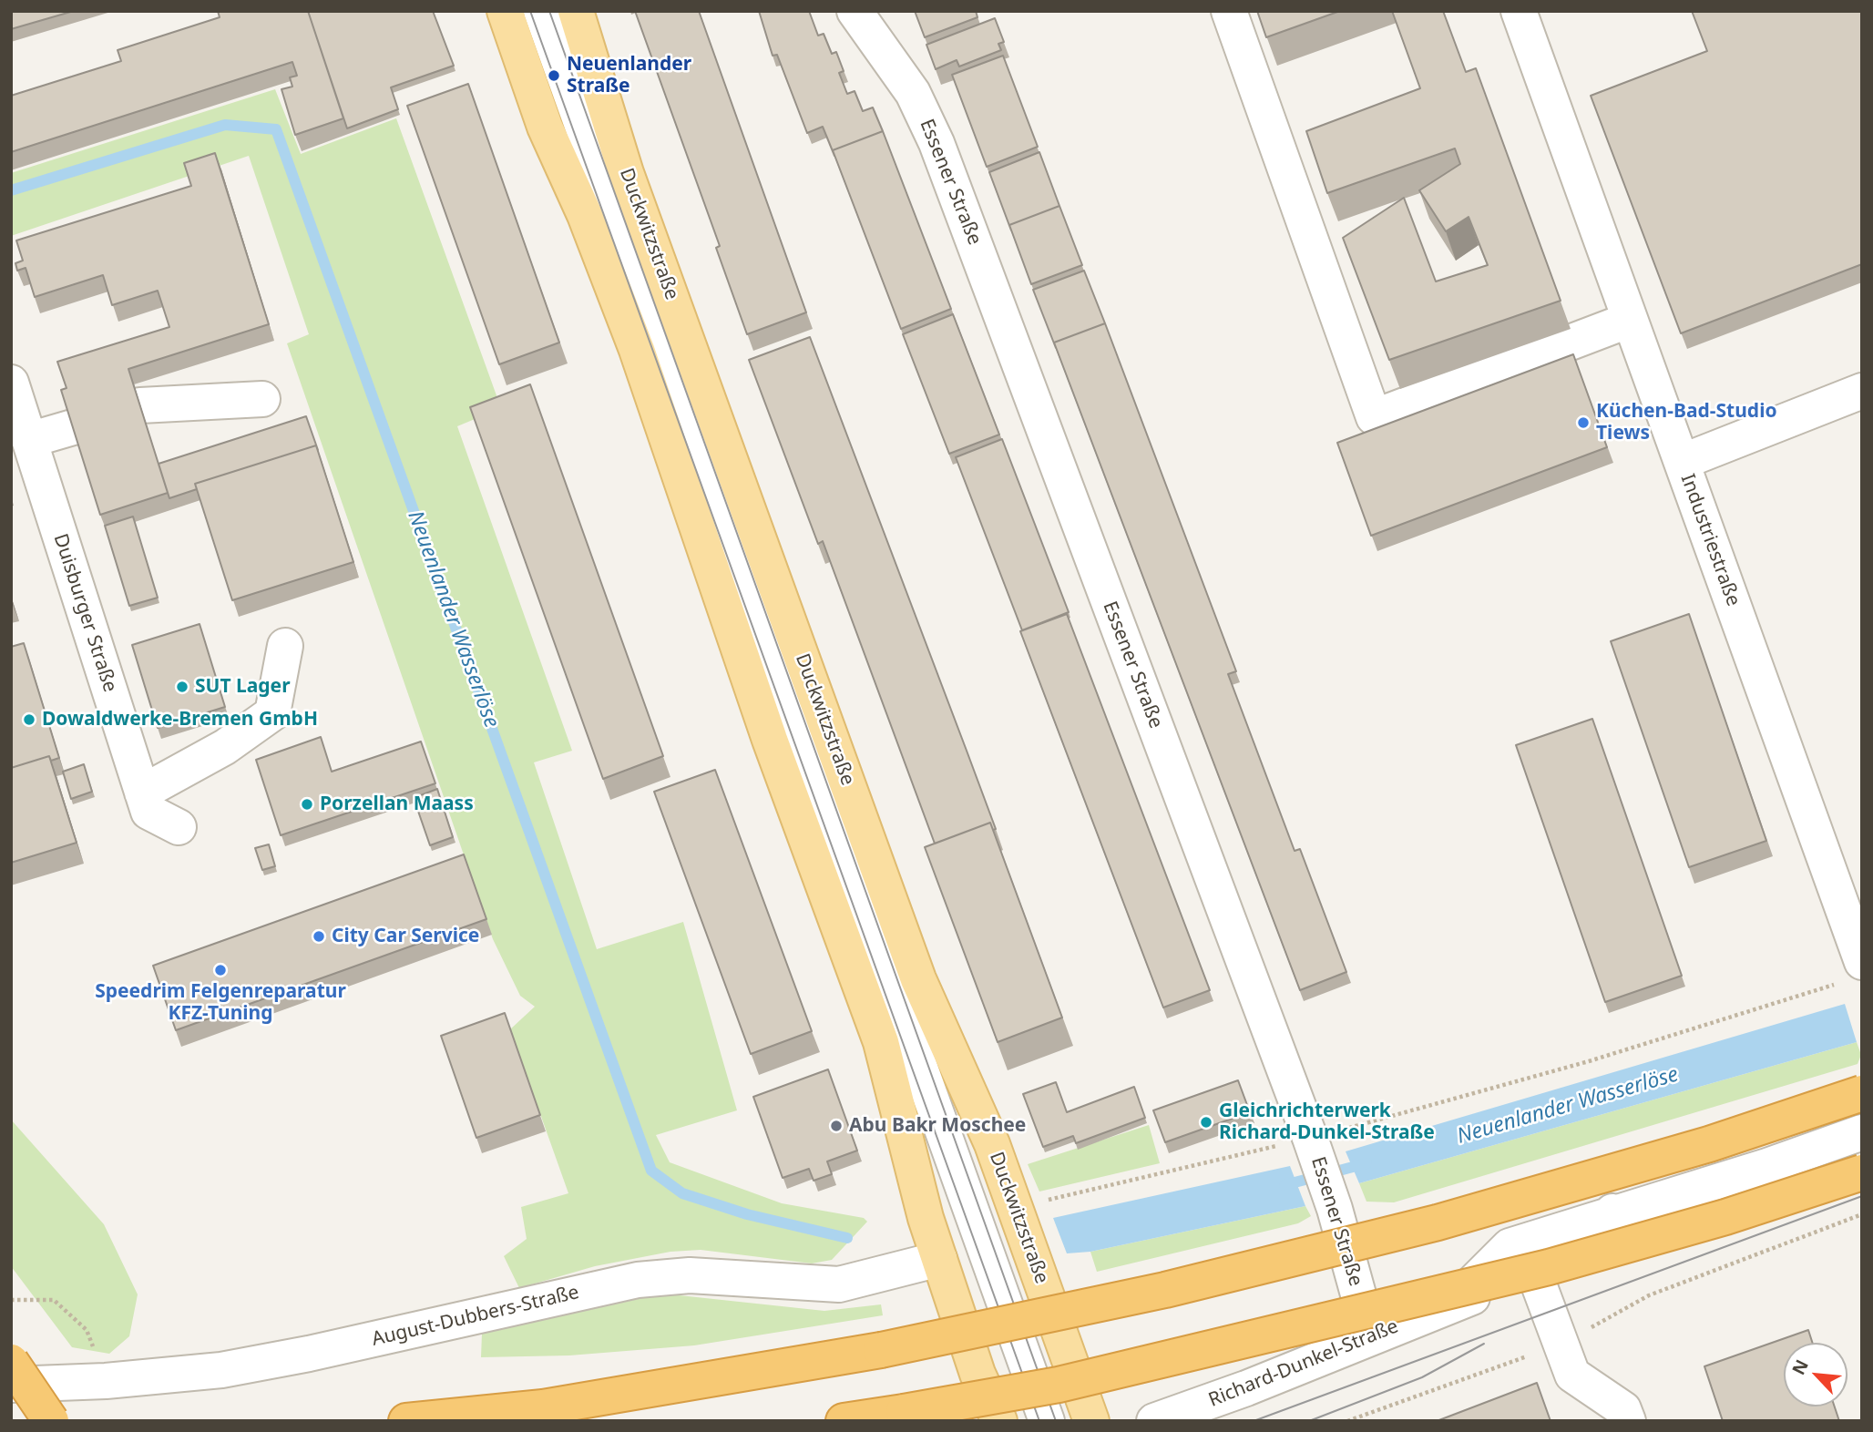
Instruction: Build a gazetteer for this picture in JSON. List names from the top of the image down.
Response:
{
  "streets": {
    "main road": ["Duckwitzstraße"],
    "street": [
      "Essener Straße",
      "Industriestraße",
      "Duisburger Straße",
      "August-Dubbers-Straße",
      "Richard-Dunkel-Straße"
    ]
  },
  "crossings": [
    ["Essener Straße", "Richard-Dunkel-Straße"]
  ],
  "water": ["Neuenlander Wasserlöse"],
  "places": [
    "Neuenlander Straße",
    "Küchen-Bad-Studio Tiews",
    "SUT Lager",
    "Dowaldwerke-Bremen GmbH",
    "Porzellan Maass",
    "City Car Service",
    "Speedrim Felgenreparatur KFZ-Tuning",
    "Gleichrichterwerk Richard-Dunkel-Straße",
    "Abu Bakr Moschee"
  ],
  "north": "top left"
}
